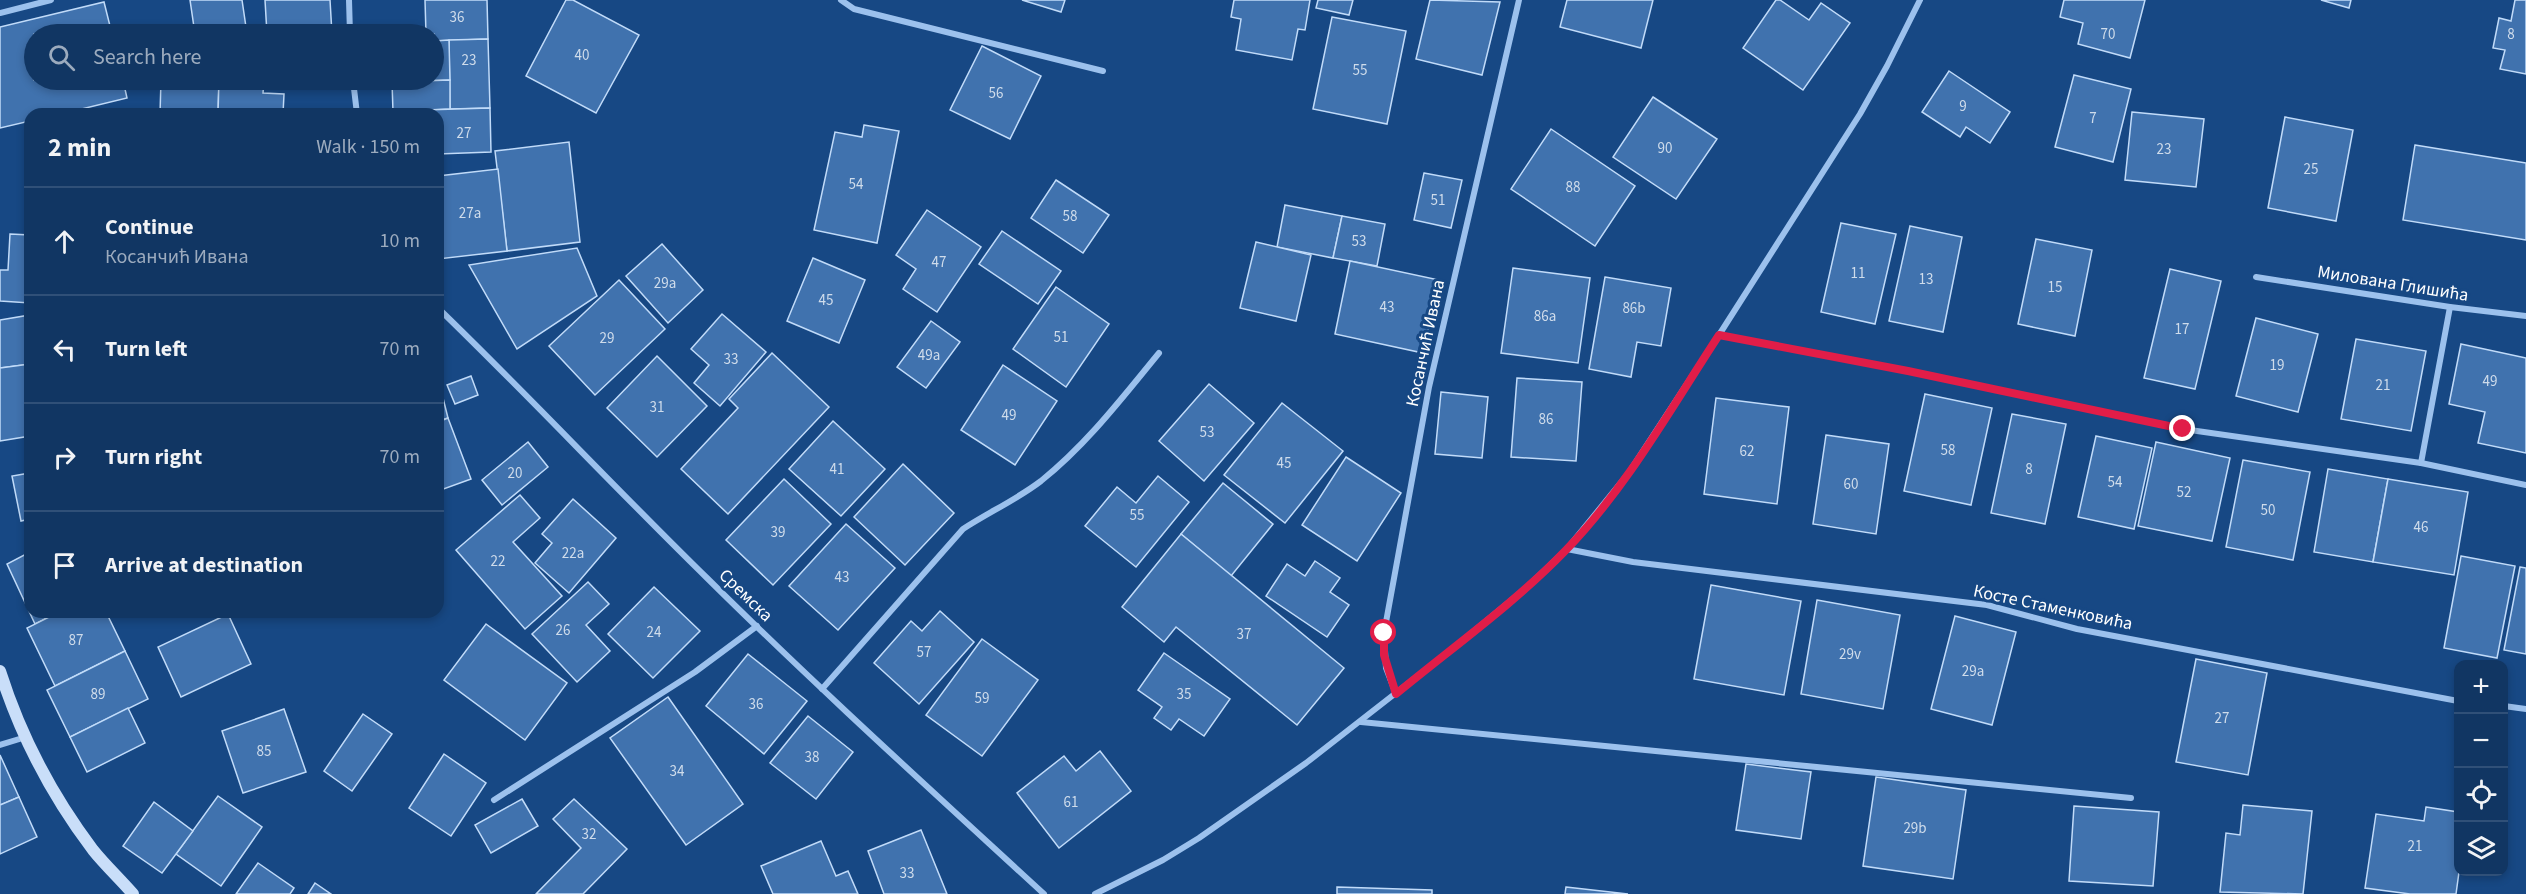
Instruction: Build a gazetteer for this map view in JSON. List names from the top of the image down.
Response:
{
  "streets": {
    "street": [
      "Милована Глишића",
      "Косанчић Ивана",
      "Сремска",
      "Косте Стаменковића"
    ]
  },
  "house_numbers": [
    "36",
    "70",
    "8",
    "40",
    "23",
    "55",
    "56",
    "9",
    "7",
    "27",
    "90",
    "23",
    "25",
    "54",
    "88",
    "51",
    "27a",
    "58",
    "53",
    "47",
    "11",
    "13",
    "29a",
    "15",
    "45",
    "43",
    "86b",
    "86a",
    "17",
    "51",
    "29",
    "49a",
    "33",
    "19",
    "49",
    "21",
    "31",
    "49",
    "86",
    "53",
    "58",
    "62",
    "45",
    "41",
    "8",
    "20",
    "54",
    "60",
    "52",
    "50",
    "55",
    "46",
    "39",
    "22a",
    "22",
    "43",
    "26",
    "24",
    "37",
    "87",
    "57",
    "29v",
    "29a",
    "89",
    "35",
    "59",
    "36",
    "27",
    "85",
    "38",
    "34",
    "61",
    "29b",
    "32",
    "21",
    "33"
  ],
  "page": {
    "search": "Search here",
    "heading": ["2 min", "Walk · 150 m"],
    "list": [
      ["Continue", "Косанчић Ивана", "10 m"],
      ["Turn left", "70 m"],
      ["Turn right", "70 m"],
      "Arrive at destination"
    ],
    "map_buttons": ["+", "−"]
  }
}
